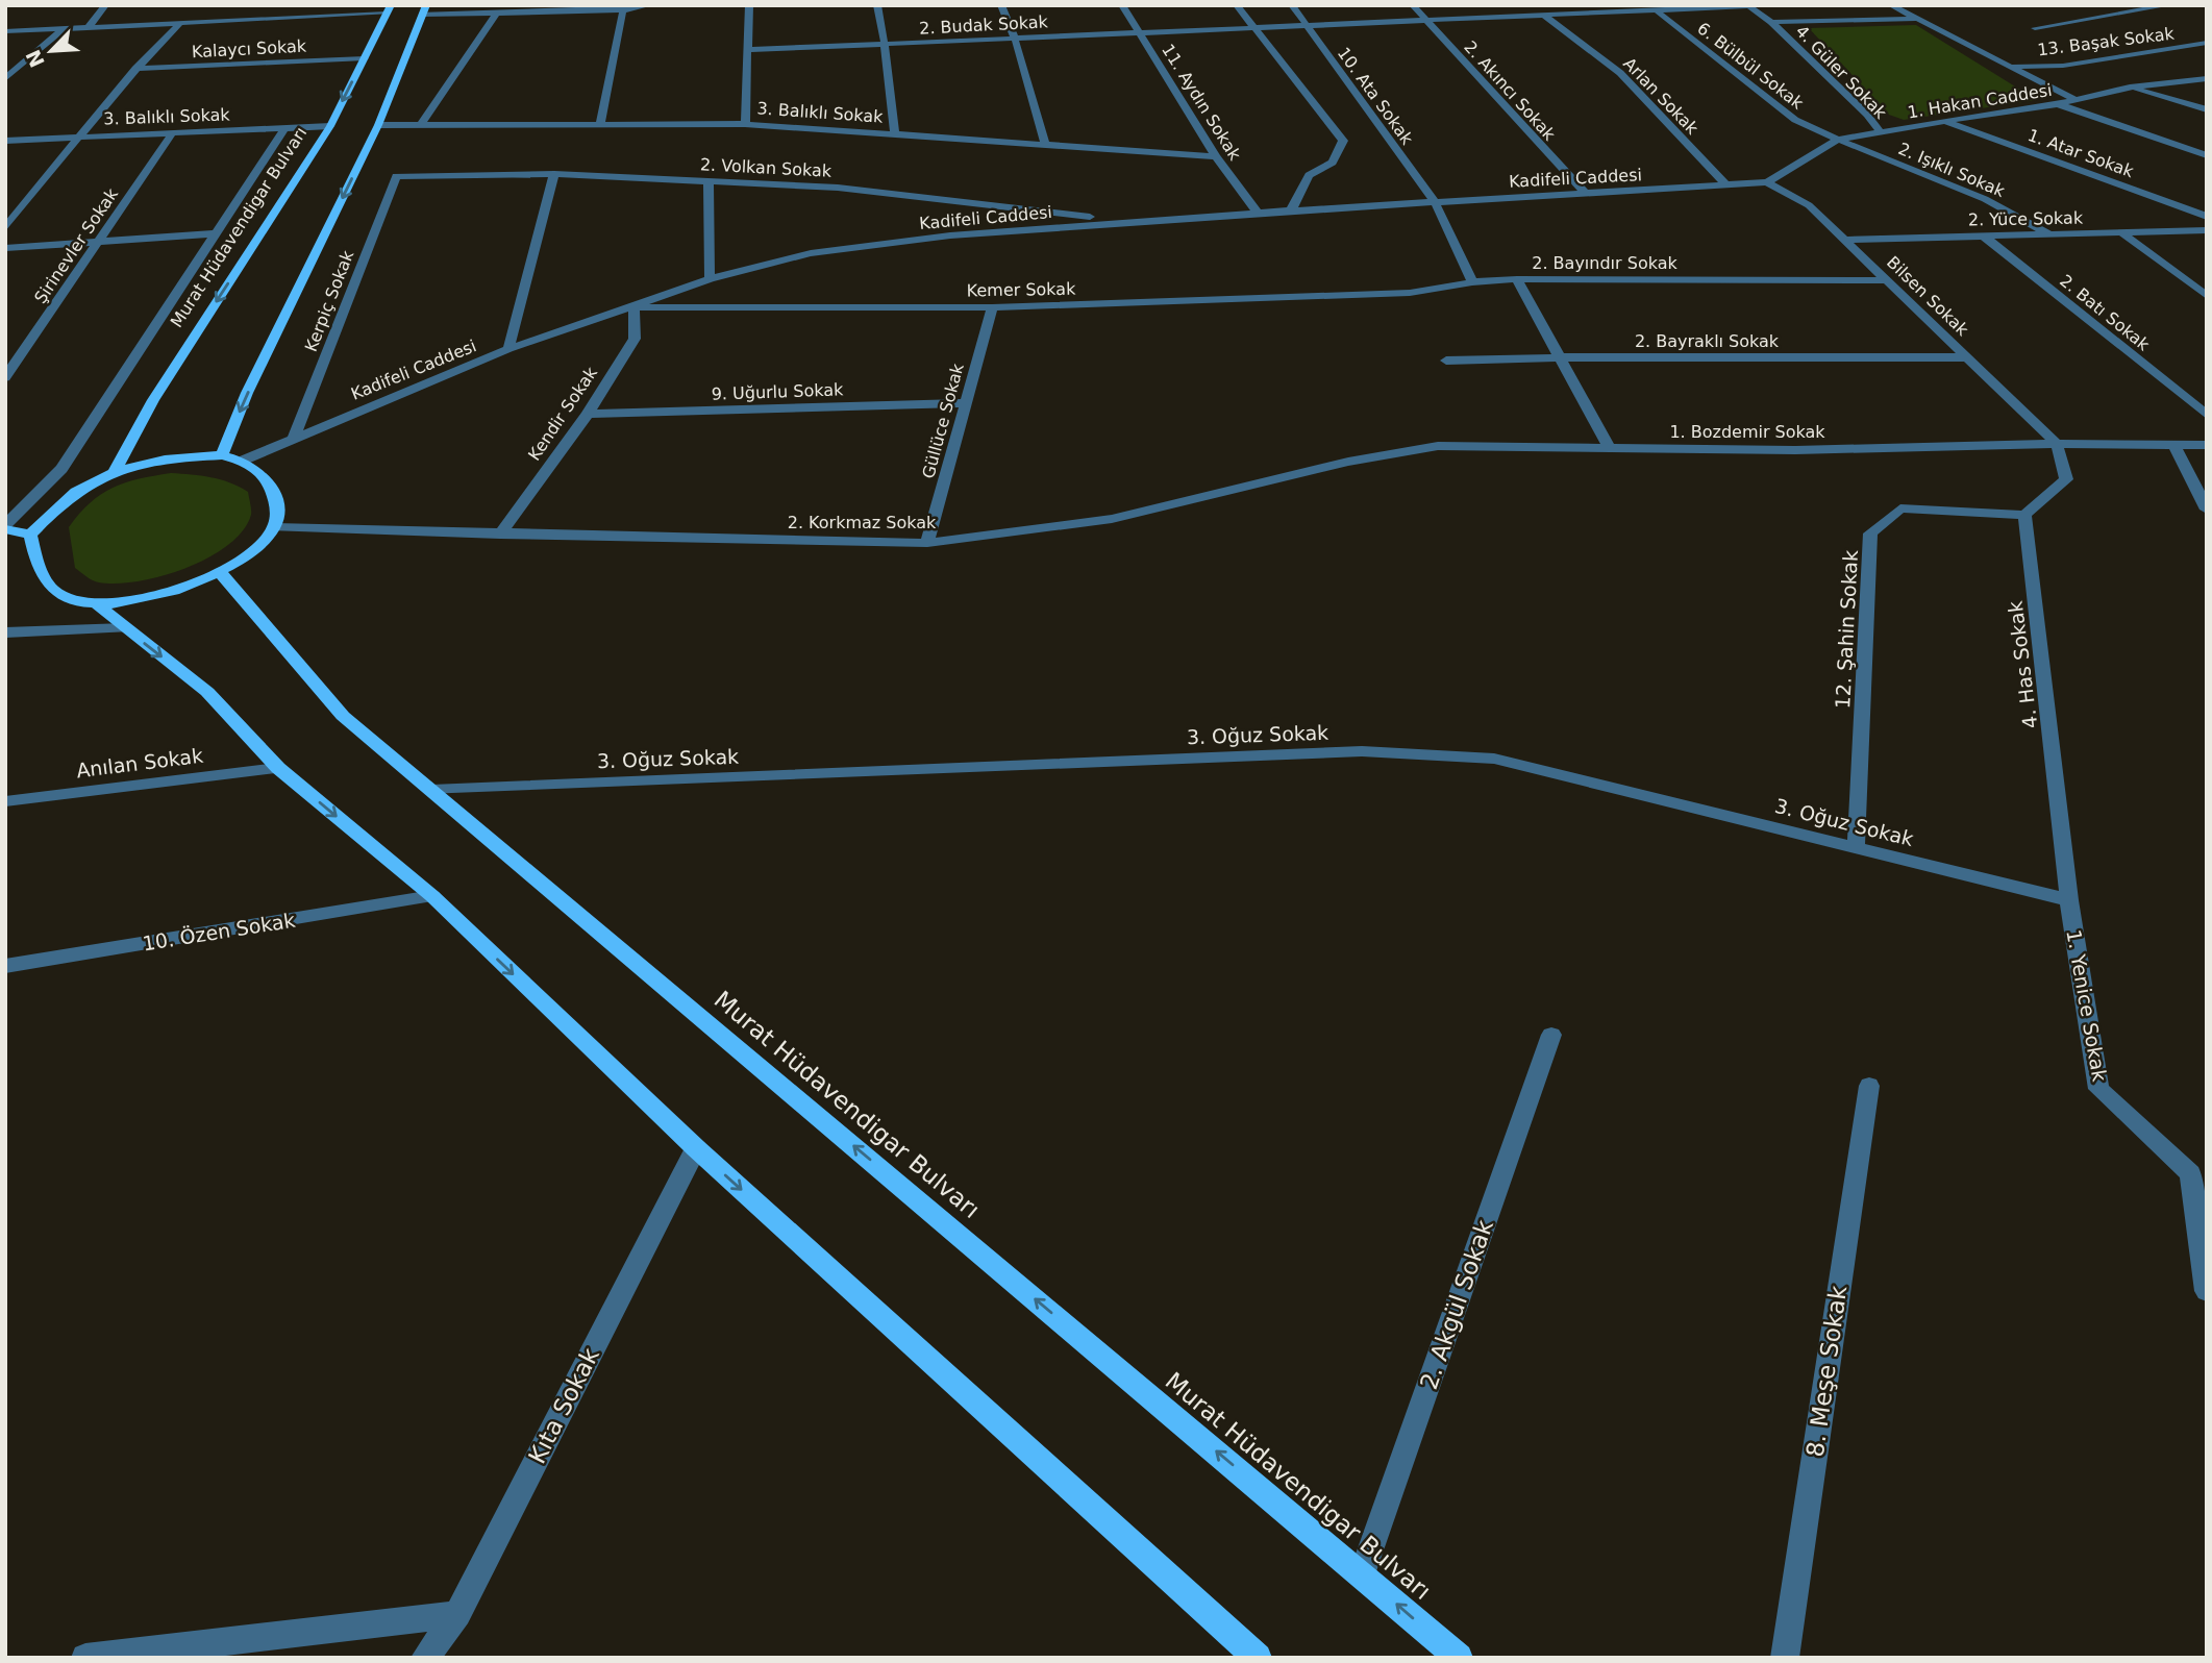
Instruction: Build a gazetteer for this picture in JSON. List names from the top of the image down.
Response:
{
  "streets": {
    "main road": ["Murat Hüdavendigar Bulvarı"],
    "street": [
      "2. Budak Sokak",
      "13. Başak Sokak",
      "Kalaycı Sokak",
      "6. Bülbül Sokak",
      "4. Güler Sokak",
      "2. Akıncı Sokak",
      "10. Ata Sokak",
      "Arlan Sokak",
      "1. Hakan Caddesi",
      "11. Aydın Sokak",
      "3. Balıklı Sokak",
      "1. Atar Sokak",
      "2. Volkan Sokak",
      "2. Işıklı Sokak",
      "Kadifeli Caddesi",
      "2. Yüce Sokak",
      "Şirinevler Sokak",
      "2. Bayındır Sokak",
      "Kemer Sokak",
      "Bilsen Sokak",
      "Kerpiç Sokak",
      "2. Batı Sokak",
      "2. Bayraklı Sokak",
      "9. Uğurlu Sokak",
      "Kendir Sokak",
      "Güllüce Sokak",
      "1. Bozdemir Sokak",
      "2. Korkmaz Sokak",
      "12. Şahin Sokak",
      "4. Has Sokak",
      "3. Oğuz Sokak",
      "Anılan Sokak",
      "10. Özen Sokak",
      "1. Yenice Sokak",
      "2. Akgül Sokak",
      "8. Meşe Sokak",
      "Kıta Sokak"
    ]
  },
  "crossings": [
    ["2. Budak Sokak", "6. Bülbül Sokak"],
    ["2. Budak Sokak", "4. Güler Sokak"],
    ["2. Budak Sokak", "2. Akıncı Sokak"],
    ["2. Budak Sokak", "10. Ata Sokak"],
    ["2. Budak Sokak", "Arlan Sokak"],
    ["2. Budak Sokak", "11. Aydın Sokak"],
    ["Kalaycı Sokak", "Murat Hüdavendigar Bulvarı"],
    ["6. Bülbül Sokak", "1. Hakan Caddesi"],
    ["6. Bülbül Sokak", "2. Işıklı Sokak"],
    ["4. Güler Sokak", "1. Hakan Caddesi"],
    ["2. Akıncı Sokak", "Kadifeli Caddesi"],
    ["10. Ata Sokak", "Kadifeli Caddesi"],
    ["10. Ata Sokak", "Kemer Sokak"],
    ["Arlan Sokak", "Kadifeli Caddesi"],
    ["1. Hakan Caddesi", "1. Atar Sokak"],
    ["1. Hakan Caddesi", "2. Işıklı Sokak"],
    ["1. Hakan Caddesi", "Kadifeli Caddesi"],
    ["1. Hakan Caddesi", "Bilsen Sokak"],
    ["11. Aydın Sokak", "3. Balıklı Sokak"],
    ["11. Aydın Sokak", "Kadifeli Caddesi"],
    ["3. Balıklı Sokak", "Murat Hüdavendigar Bulvarı"],
    ["3. Balıklı Sokak", "Şirinevler Sokak"],
    ["2. Volkan Sokak", "Kadifeli Caddesi"],
    ["2. Volkan Sokak", "Kerpiç Sokak"],
    ["2. Işıklı Sokak", "2. Yüce Sokak"],
    ["Kadifeli Caddesi", "Kemer Sokak"],
    ["Kadifeli Caddesi", "Bilsen Sokak"],
    ["Kadifeli Caddesi", "Kerpiç Sokak"],
    ["Kadifeli Caddesi", "Kendir Sokak"],
    ["2. Yüce Sokak", "Bilsen Sokak"],
    ["2. Yüce Sokak", "2. Batı Sokak"],
    ["Murat Hüdavendigar Bulvarı", "3. Oğuz Sokak"],
    ["Murat Hüdavendigar Bulvarı", "2. Akgül Sokak"],
    ["2. Bayındır Sokak", "Kemer Sokak"],
    ["2. Bayındır Sokak", "Bilsen Sokak"],
    ["2. Bayındır Sokak", "2. Bayraklı Sokak"],
    ["2. Bayındır Sokak", "1. Bozdemir Sokak"],
    ["Kemer Sokak", "Kendir Sokak"],
    ["Kemer Sokak", "Güllüce Sokak"],
    ["Bilsen Sokak", "2. Bayraklı Sokak"],
    ["Bilsen Sokak", "1. Bozdemir Sokak"],
    ["9. Uğurlu Sokak", "Kendir Sokak"],
    ["9. Uğurlu Sokak", "Güllüce Sokak"],
    ["Kendir Sokak", "2. Korkmaz Sokak"],
    ["Güllüce Sokak", "2. Korkmaz Sokak"],
    ["1. Bozdemir Sokak", "2. Korkmaz Sokak"],
    ["12. Şahin Sokak", "4. Has Sokak"],
    ["12. Şahin Sokak", "3. Oğuz Sokak"],
    ["4. Has Sokak", "3. Oğuz Sokak"],
    ["4. Has Sokak", "1. Yenice Sokak"],
    ["3. Oğuz Sokak", "1. Yenice Sokak"]
  ],
  "north": "bottom left"
}
